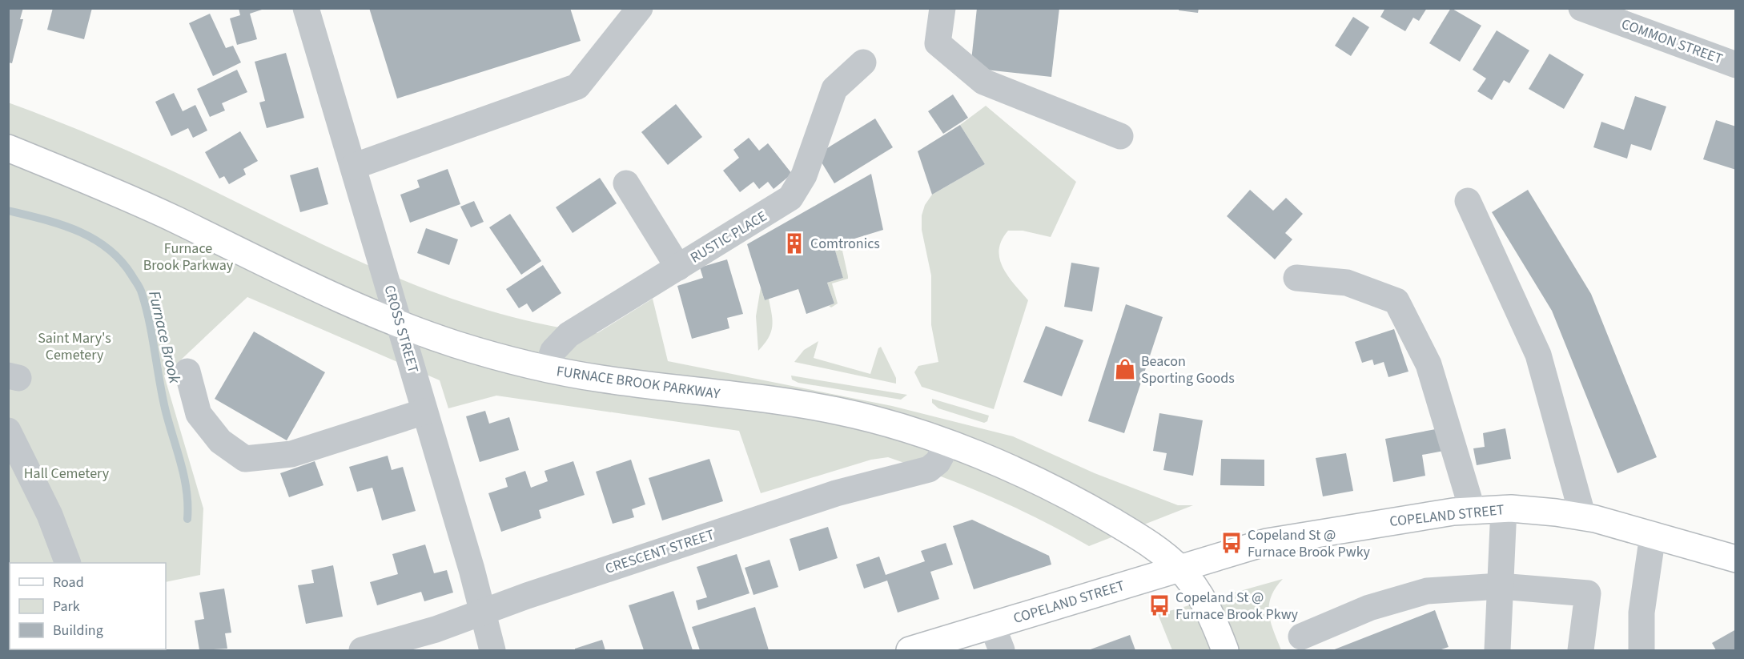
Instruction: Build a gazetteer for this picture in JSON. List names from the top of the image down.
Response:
{
  "streets": {
    "main road": ["FURNACE BROOK PARKWAY", "COPELAND STREET"],
    "street": [
      "COMMON STREET",
      "RUSTIC PLACE",
      "CROSS STREET",
      "CRESCENT STREET"
    ]
  },
  "crossings": [
    ["RUSTIC PLACE", "FURNACE BROOK PARKWAY"],
    ["CROSS STREET", "FURNACE BROOK PARKWAY"],
    ["CROSS STREET", "CRESCENT STREET"],
    ["FURNACE BROOK PARKWAY", "COPELAND STREET"],
    ["FURNACE BROOK PARKWAY", "CRESCENT STREET"]
  ],
  "water": ["Furnace Brook"],
  "parks": ["Furnace Brook Parkway", "Saint Mary's Cemetery", "Hall Cemetery"],
  "places": {
    "building": ["Comtronics"],
    "shop": ["Beacon Sporting Goods"],
    "bus stop": ["Copeland St @ Furnace Brook Pwky", "Copeland St @ Furnace Brook Pkwy"]
  },
  "legend": ["Road", "Park", "Building"]
}
